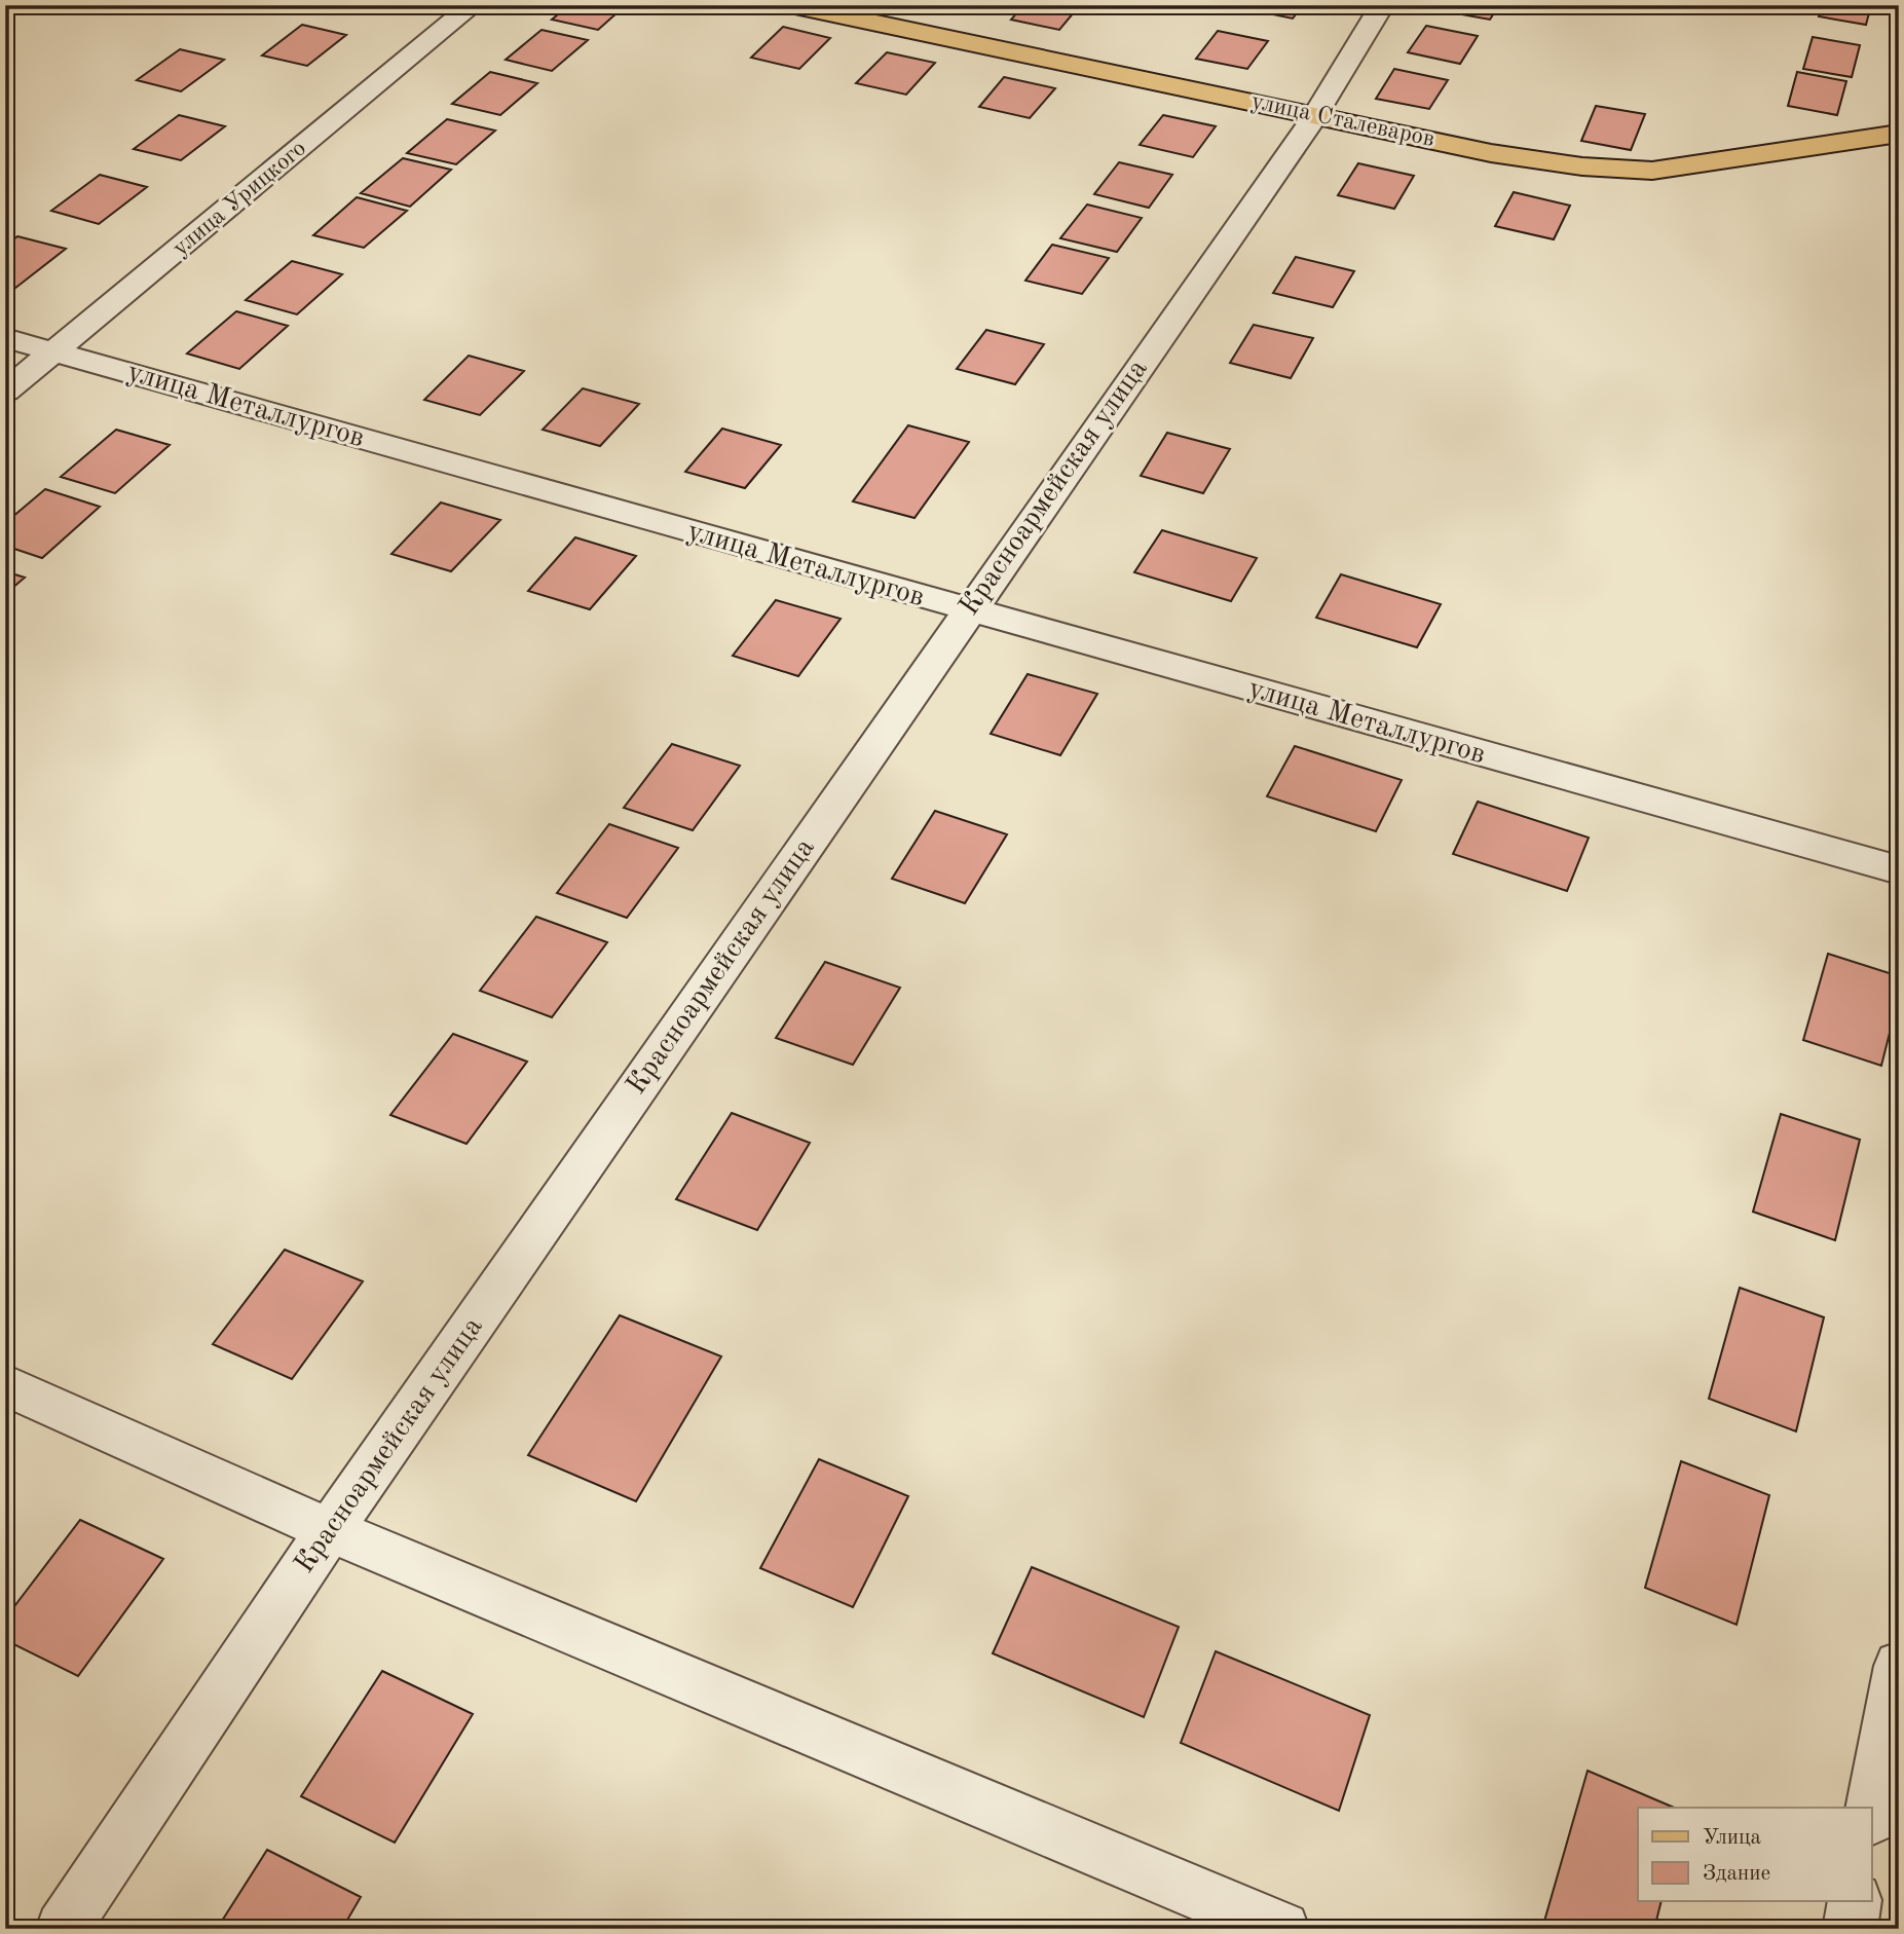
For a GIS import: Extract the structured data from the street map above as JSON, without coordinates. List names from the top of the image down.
{
  "streets": {
    "main road": ["улица Сталеваров"],
    "street": ["улица Урицкого", "улица Металлургов", "Красноармейская улица"]
  },
  "crossings": [
    ["улица Сталеваров", "Красноармейская улица"],
    ["улица Урицкого", "улица Металлургов"],
    ["улица Металлургов", "Красноармейская улица"]
  ],
  "legend": ["Улица", "Здание"]
}
